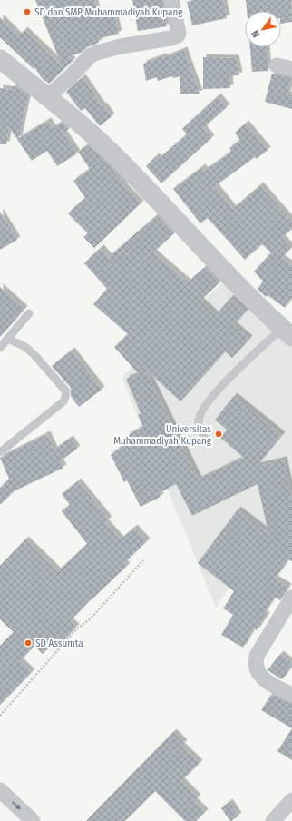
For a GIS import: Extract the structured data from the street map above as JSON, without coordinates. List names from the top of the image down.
{
  "places": ["SD dan SMP Muhammadiyah Kupang", "Universitas Muhammadiyah Kupang", "SD Assumta"],
  "north": "bottom left"
}
